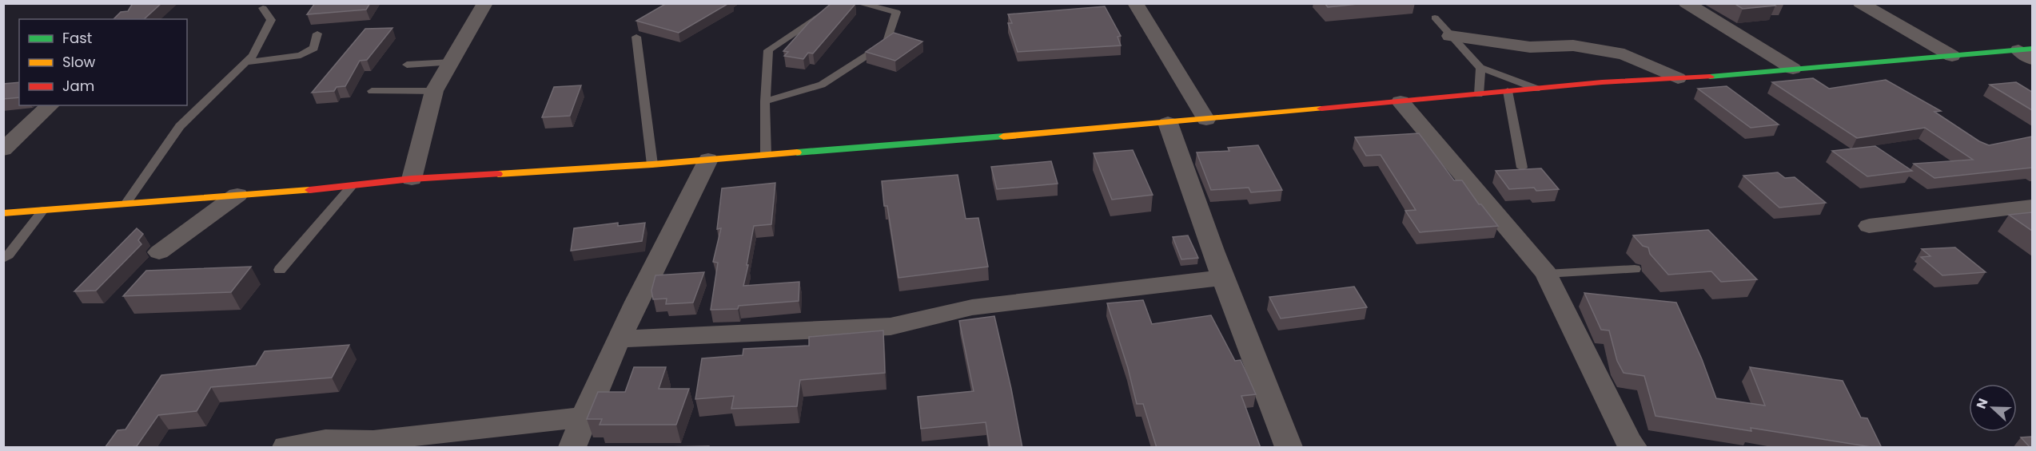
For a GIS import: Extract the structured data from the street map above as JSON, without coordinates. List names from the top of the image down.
{
  "legend": ["Fast", "Slow", "Jam"],
  "north": "left"
}
